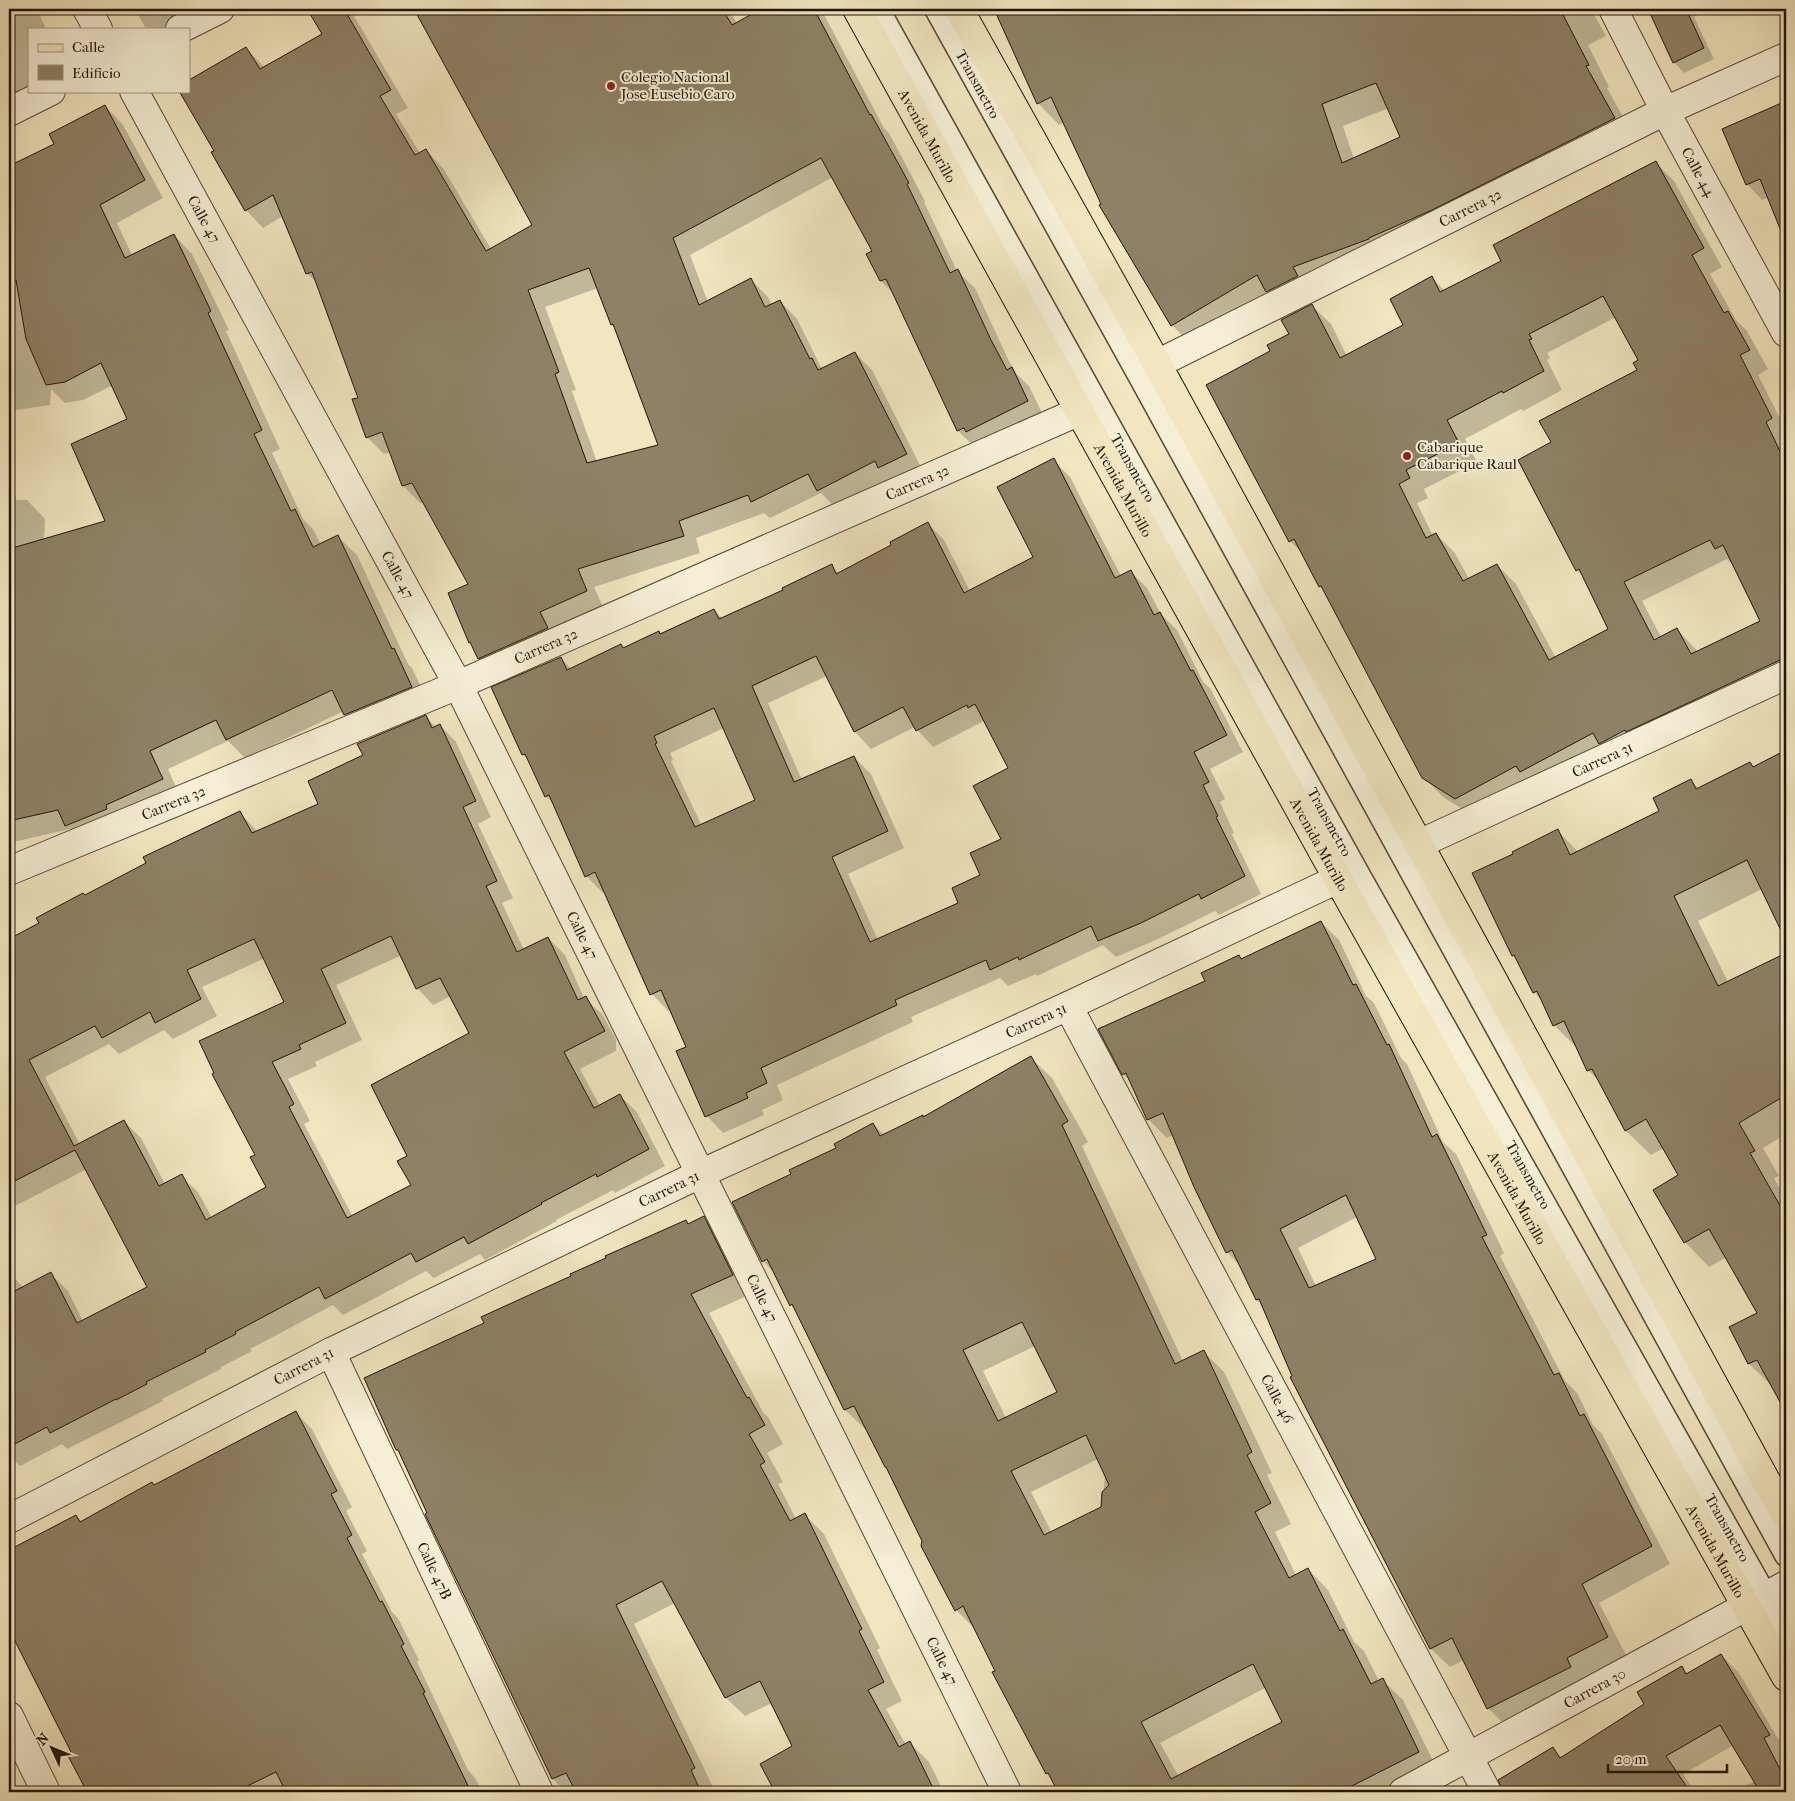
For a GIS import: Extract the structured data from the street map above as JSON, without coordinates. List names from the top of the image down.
{
  "streets": {
    "main road": ["Avenida Murillo"],
    "street": [
      "Calle 44",
      "Carrera 32",
      "Calle 47",
      "Carrera 31",
      "Calle 46",
      "Calle 47B",
      "Carrera 30"
    ],
    "lane": ["Transmetro"]
  },
  "crossings": [
    ["Transmetro", "Avenida Murillo"],
    ["Transmetro", "Carrera 30"],
    ["Avenida Murillo", "Carrera 32"],
    ["Avenida Murillo", "Carrera 31"],
    ["Avenida Murillo", "Carrera 30"],
    ["Calle 44", "Carrera 32"],
    ["Carrera 32", "Calle 47"],
    ["Calle 47", "Carrera 31"],
    ["Carrera 31", "Calle 46"],
    ["Carrera 31", "Calle 47B"],
    ["Calle 46", "Carrera 30"]
  ],
  "places": ["Colegio Nacional Jose Eusebio Caro", "Cabarique Cabarique Raul"],
  "legend": ["Calle", "Edificio"],
  "scale_bar": "20 m",
  "north": "top left"
}
